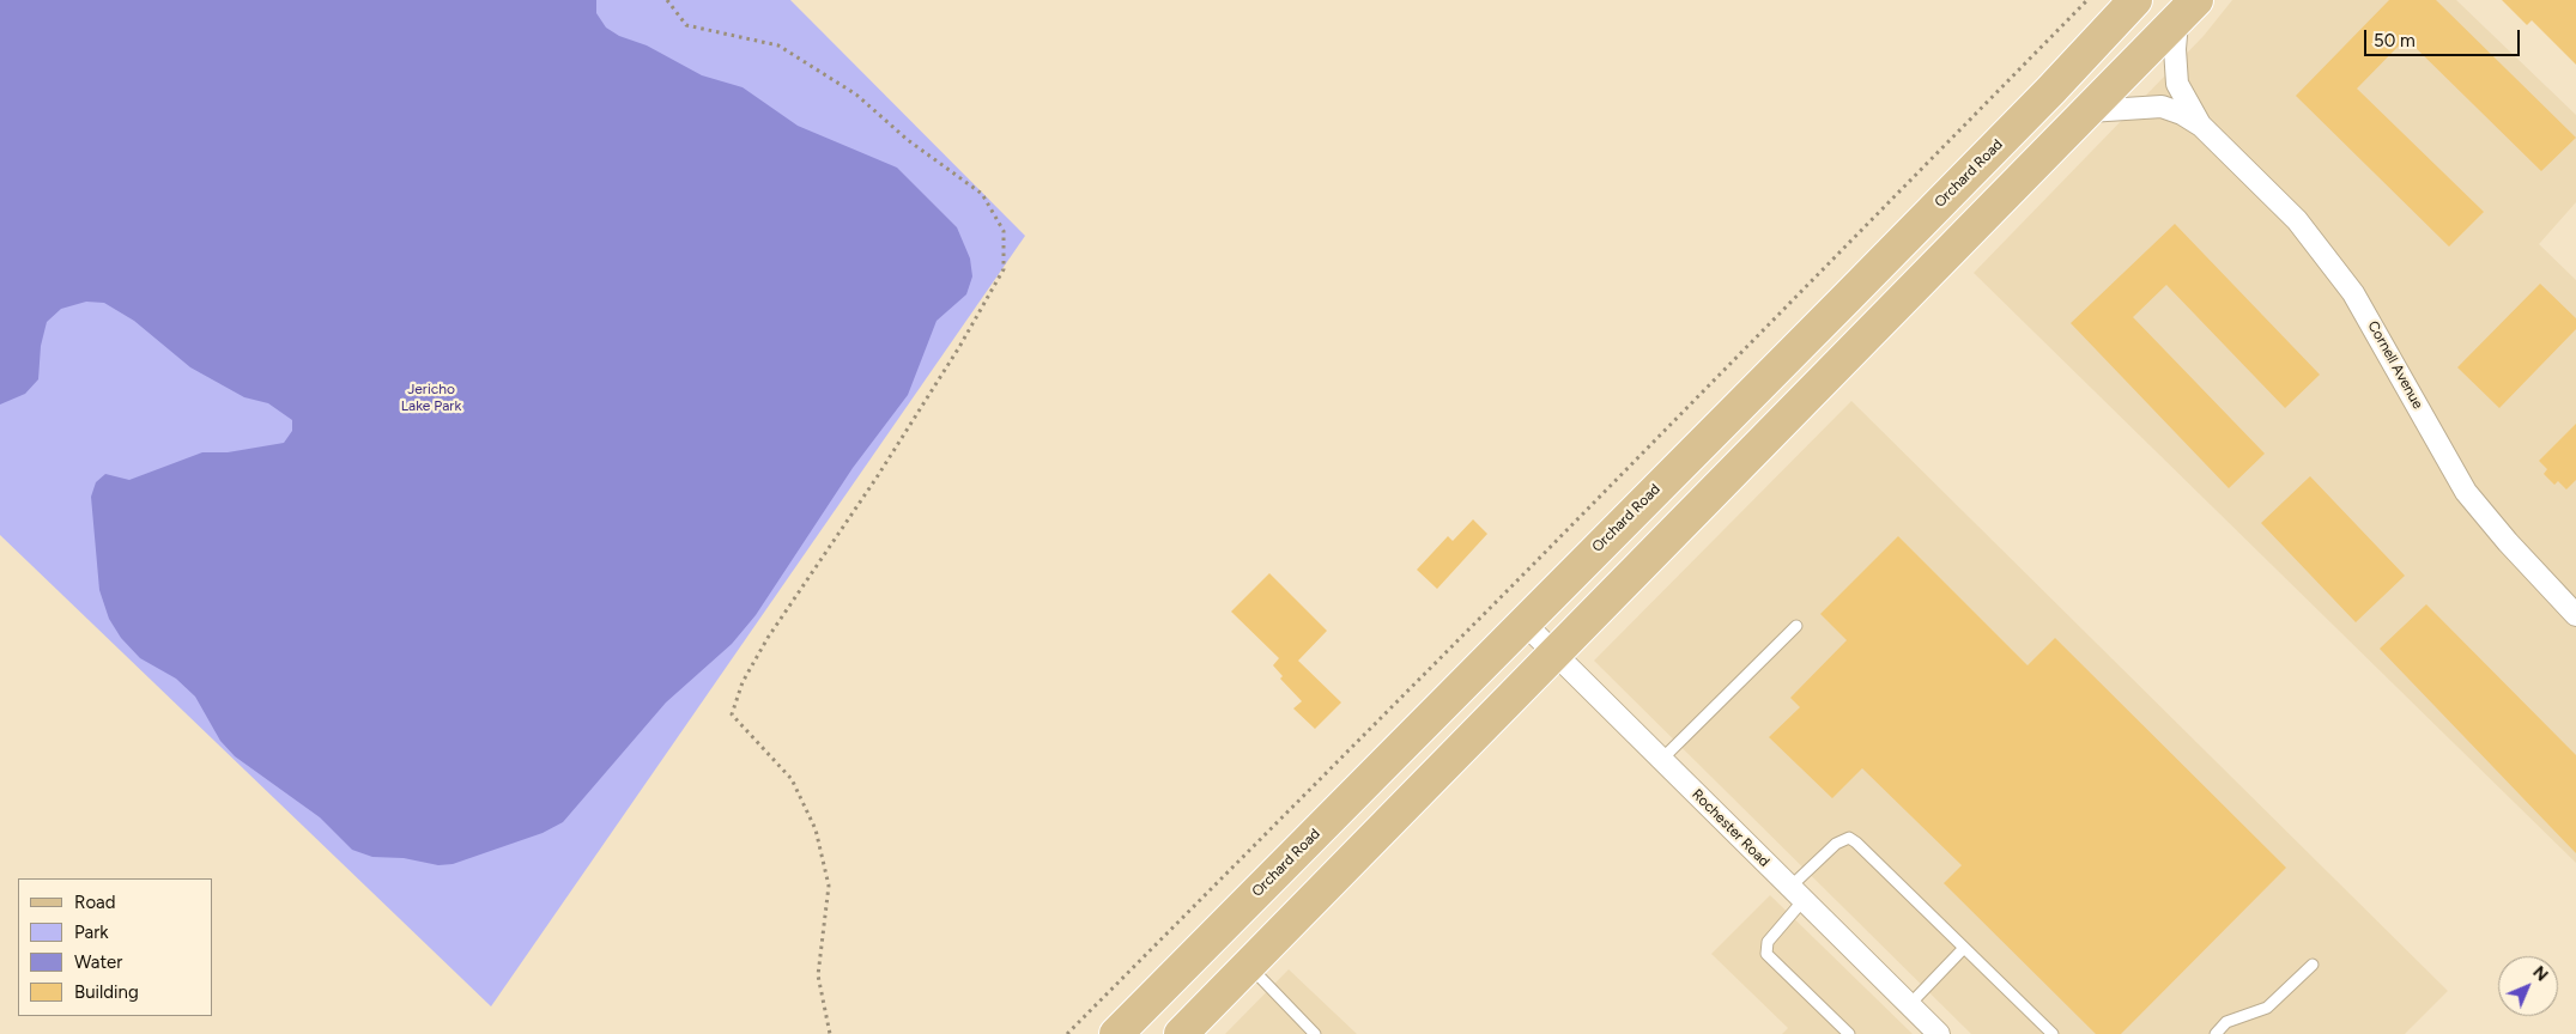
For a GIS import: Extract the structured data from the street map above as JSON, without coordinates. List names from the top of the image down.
{
  "streets": {
    "main road": ["Orchard Road"],
    "street": ["Cornell Avenue", "Rochester Road"]
  },
  "crossings": [
    ["Orchard Road", "Rochester Road"]
  ],
  "parks": ["Jericho Lake Park"],
  "legend": [
    "Road",
    "Park",
    "Water",
    "Building"
  ],
  "scale_bar": "50 m",
  "north": "top right"
}
